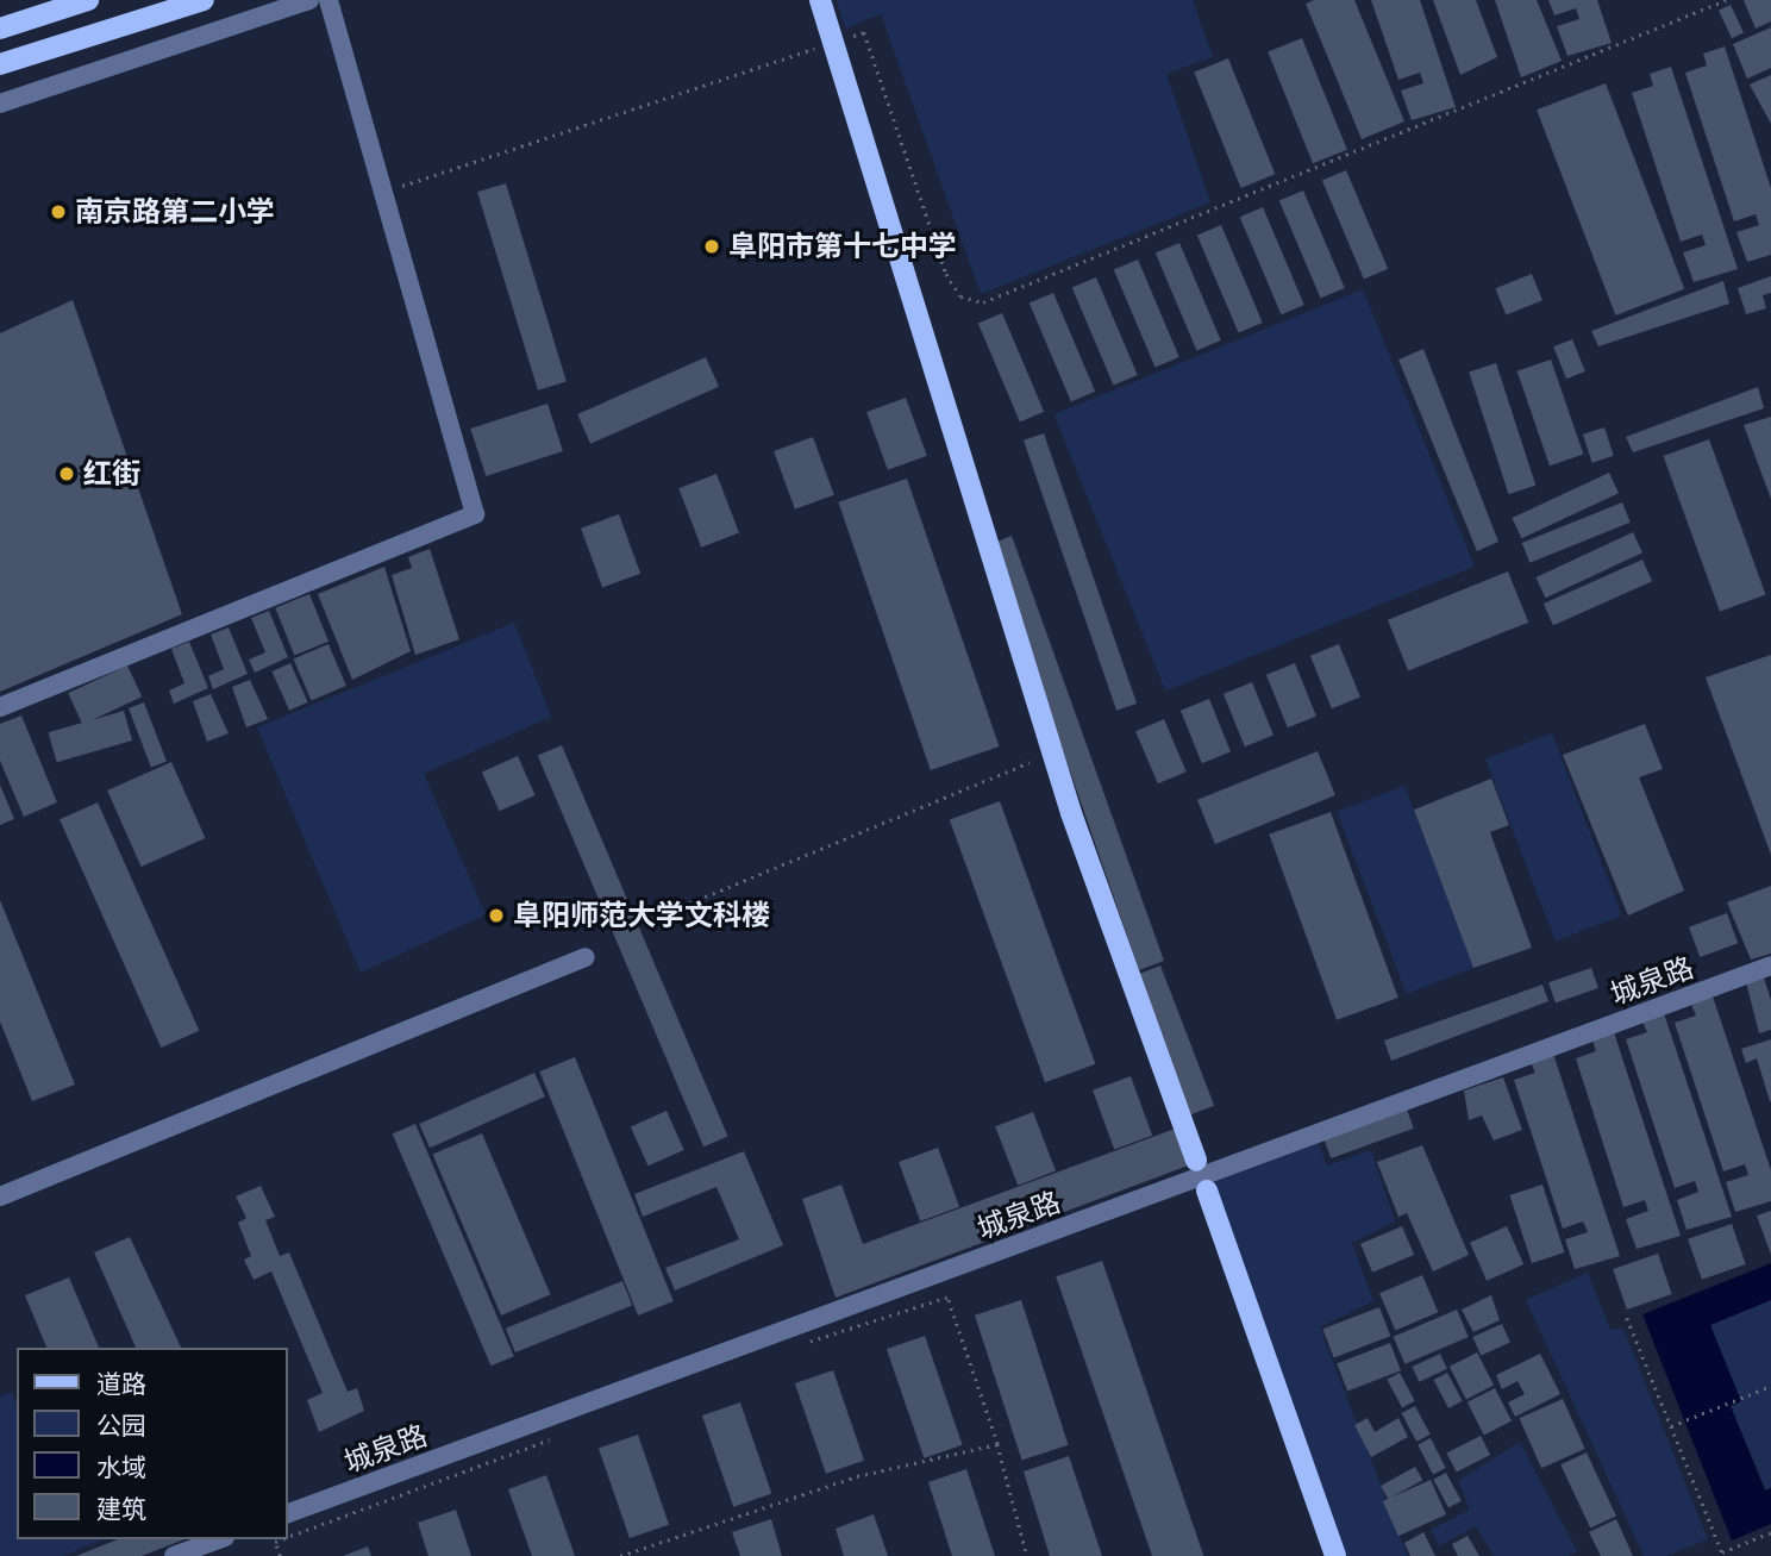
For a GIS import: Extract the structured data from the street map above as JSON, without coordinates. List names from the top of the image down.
{
  "streets": {
    "street": ["城泉路"]
  },
  "places": [
    "南京路第二小学",
    "阜阳市第十七中学",
    "红街",
    "阜阳师范大学文科楼"
  ],
  "legend": [
    "道路",
    "公园",
    "水域",
    "建筑"
  ]
}
